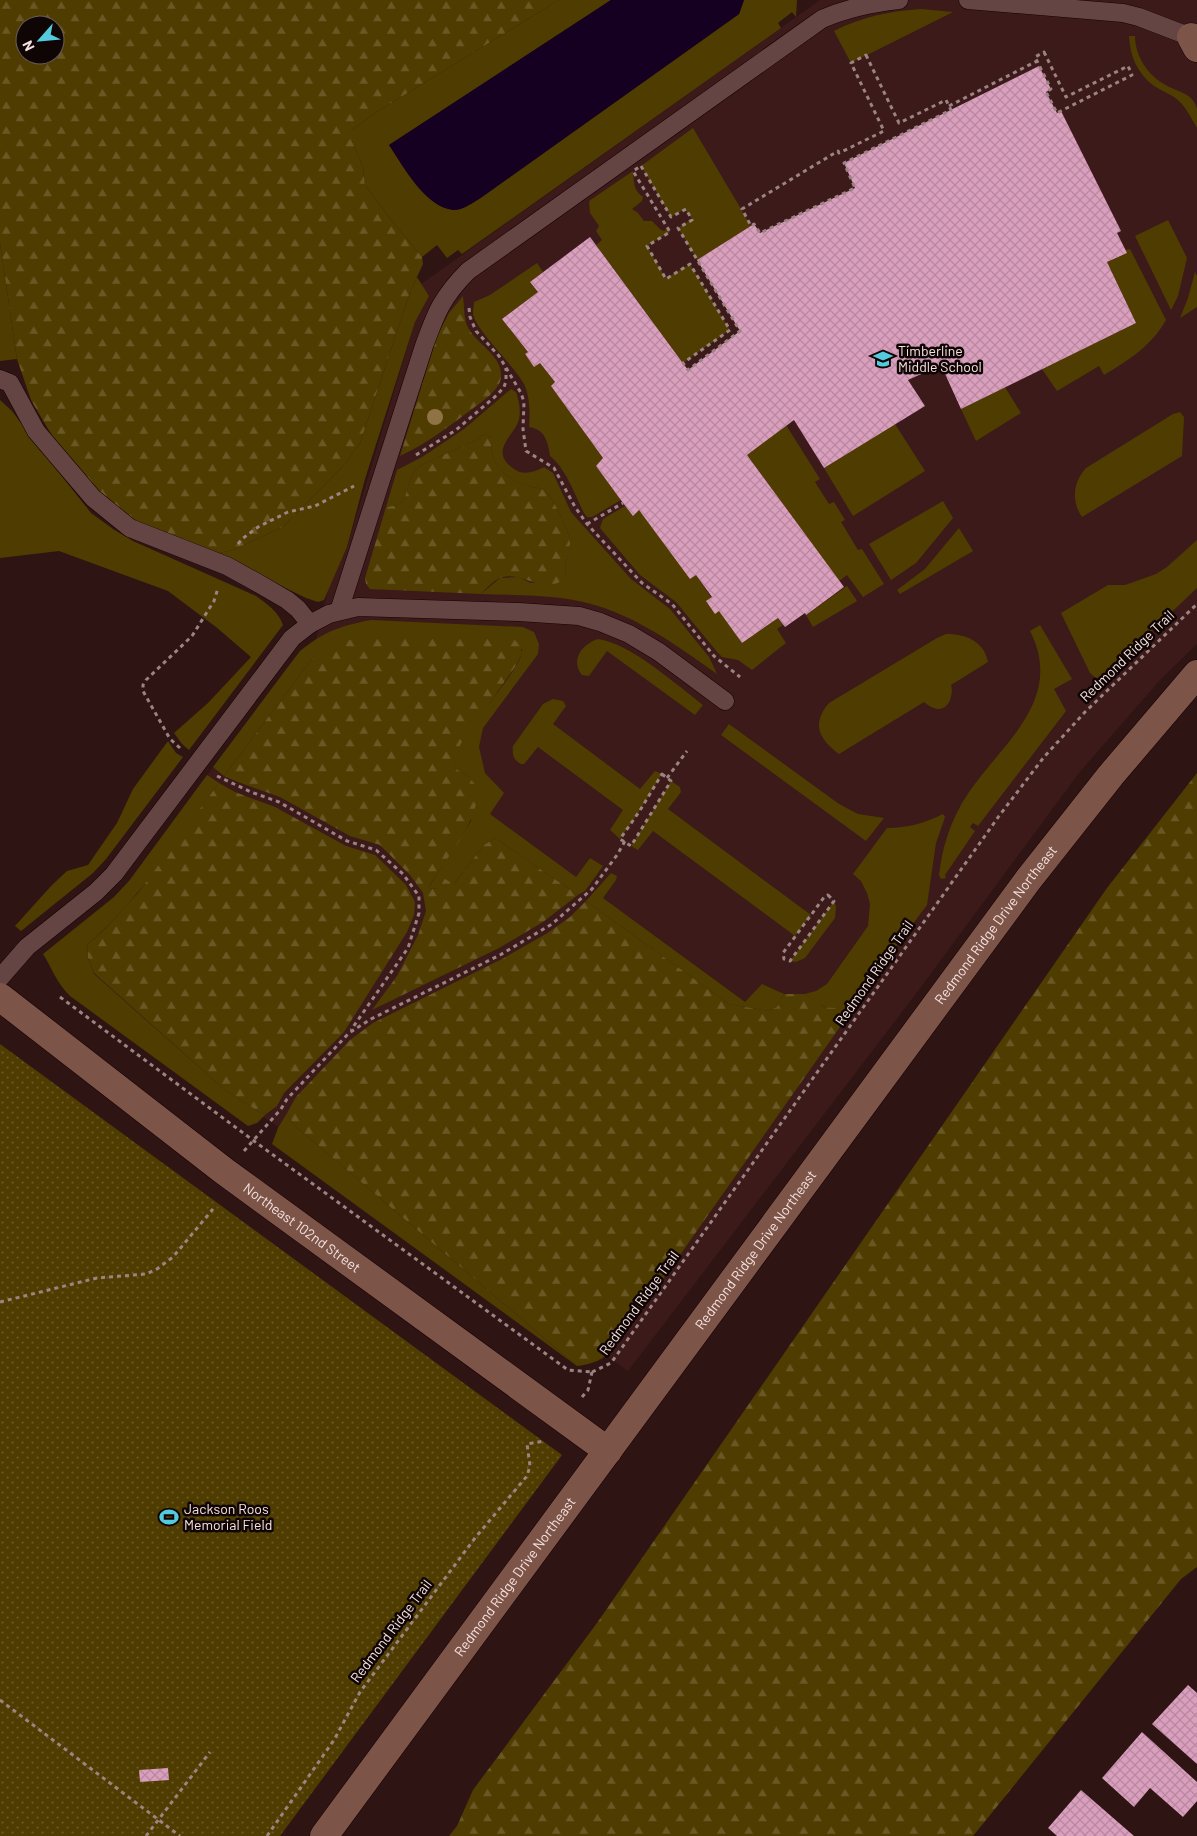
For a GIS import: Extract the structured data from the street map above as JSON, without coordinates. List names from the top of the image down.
{
  "streets": {
    "street": ["Redmond Ridge Drive Northeast", "Northeast 102nd Street"],
    "path": ["Redmond Ridge Trail"]
  },
  "crossings": [
    ["Redmond Ridge Drive Northeast", "Northeast 102nd Street"]
  ],
  "places": {
    "school or university": ["Timberline Middle School"],
    "sports": ["Jackson Roos Memorial Field"]
  },
  "north": "bottom left"
}
